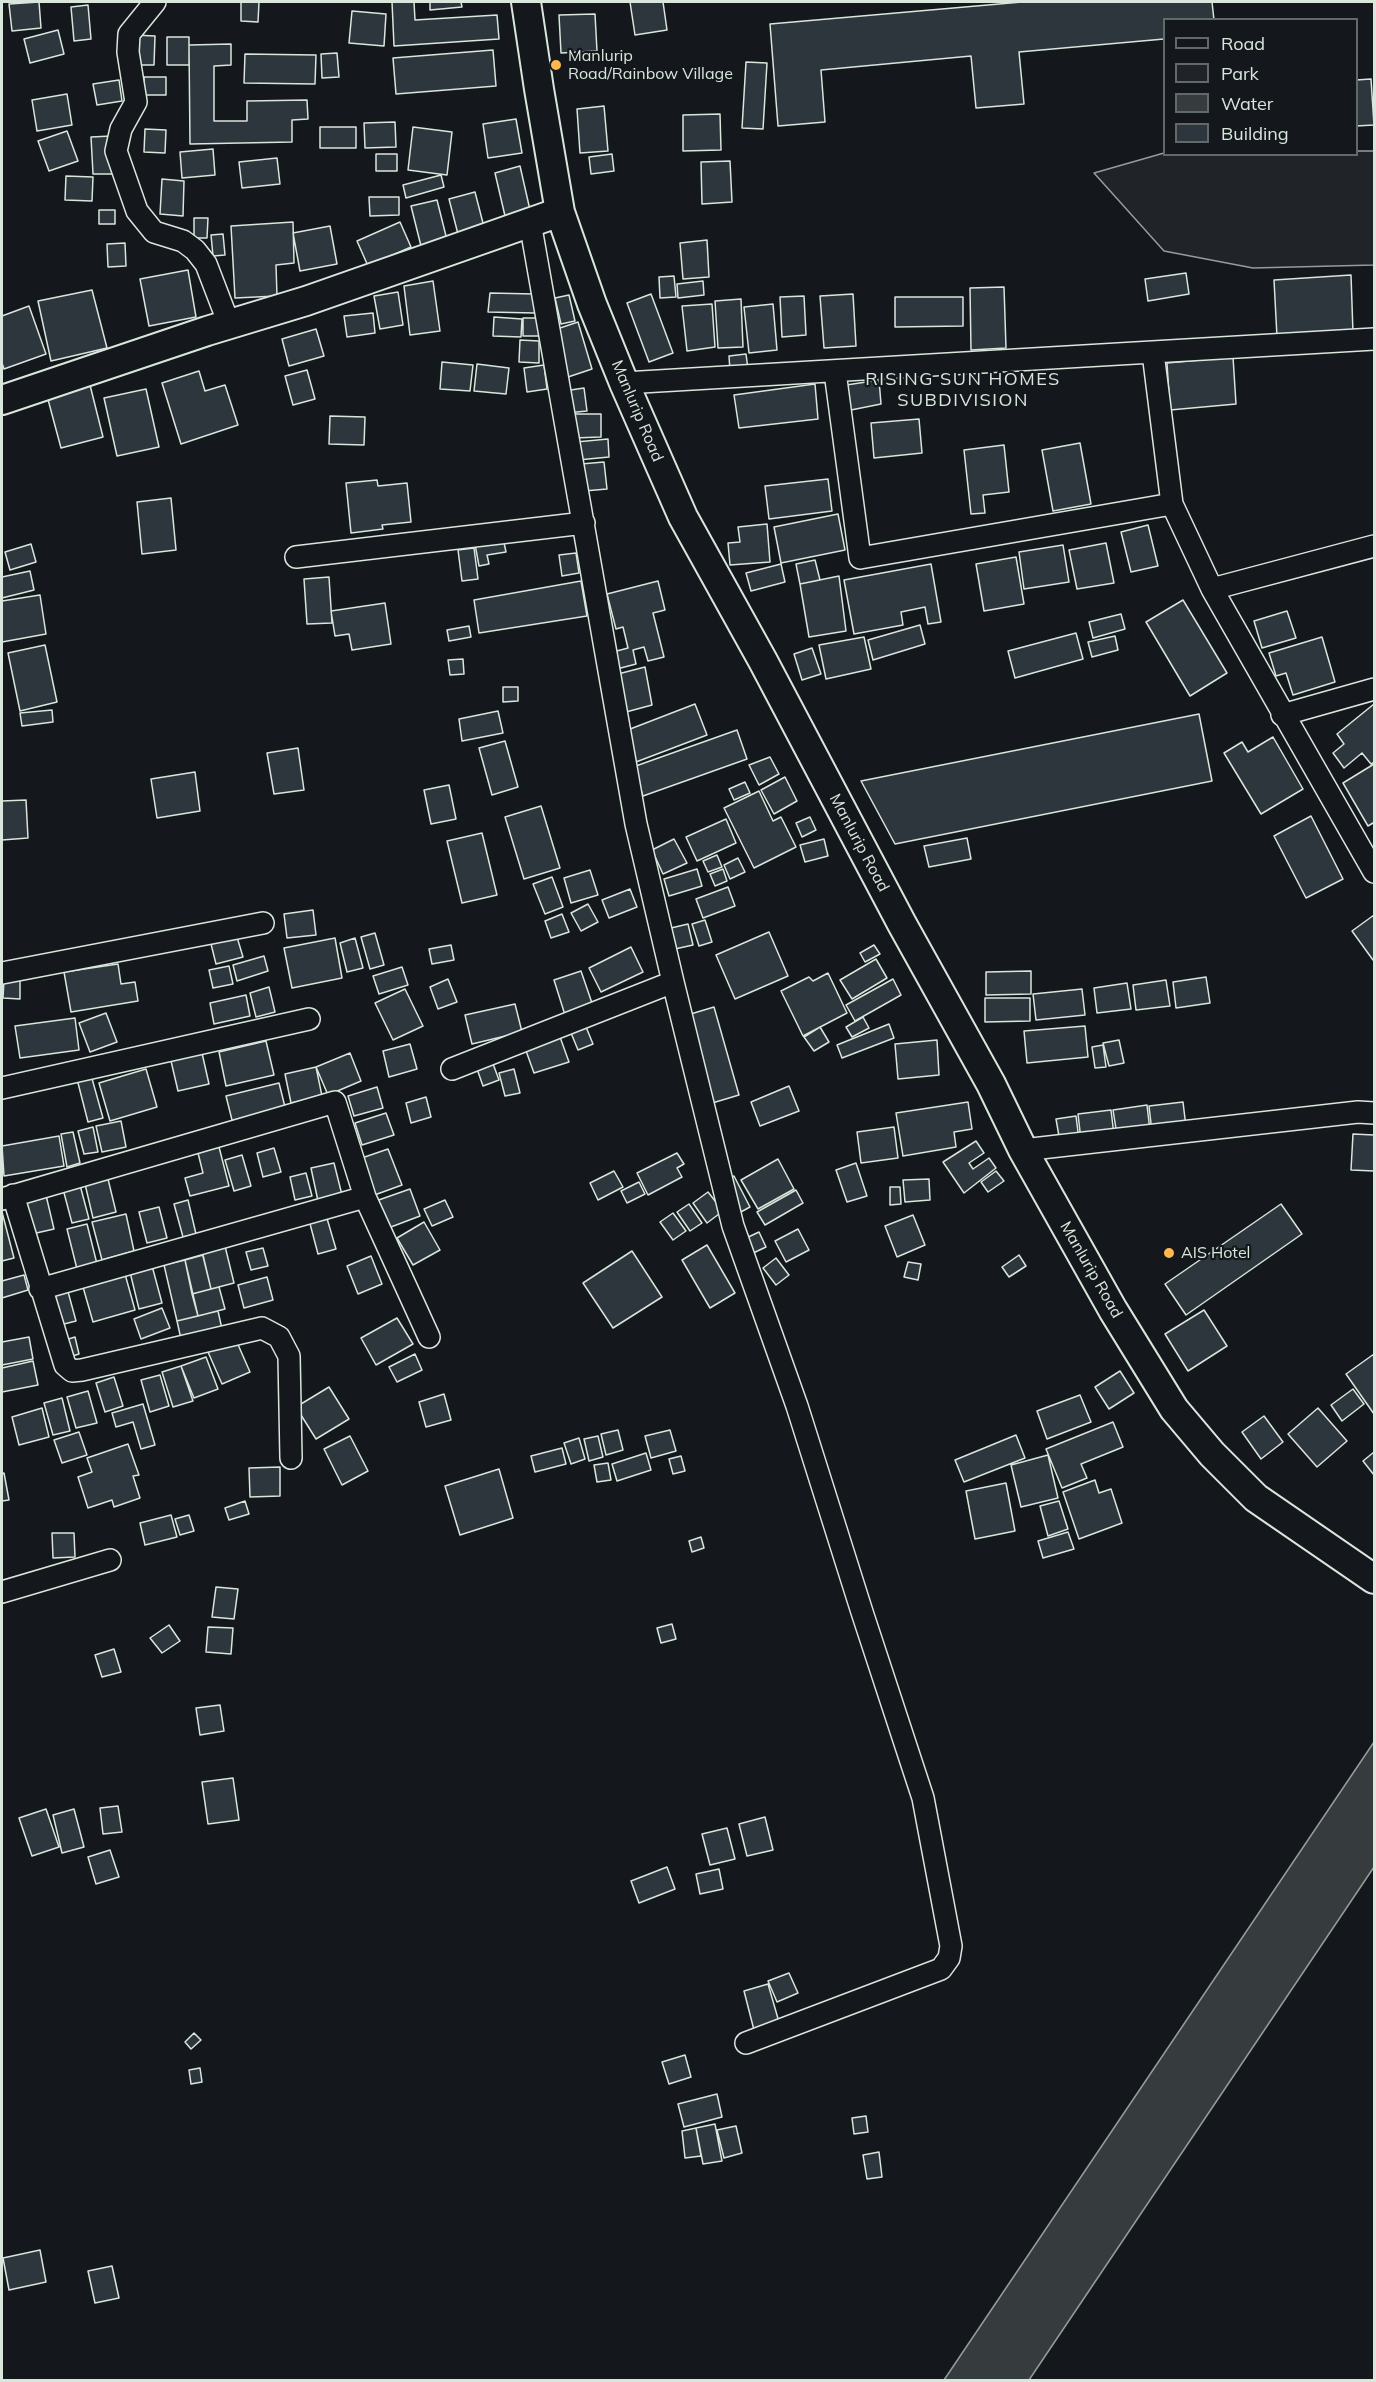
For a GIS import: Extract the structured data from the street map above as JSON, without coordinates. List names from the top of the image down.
{
  "streets": {
    "main road": ["Manlurip Road"]
  },
  "districts": ["RISING SUN HOMES SUBDIVISION"],
  "places": ["Manlurip Road/Rainbow Village", "AIS Hotel"],
  "legend": [
    "Road",
    "Park",
    "Water",
    "Building"
  ]
}
